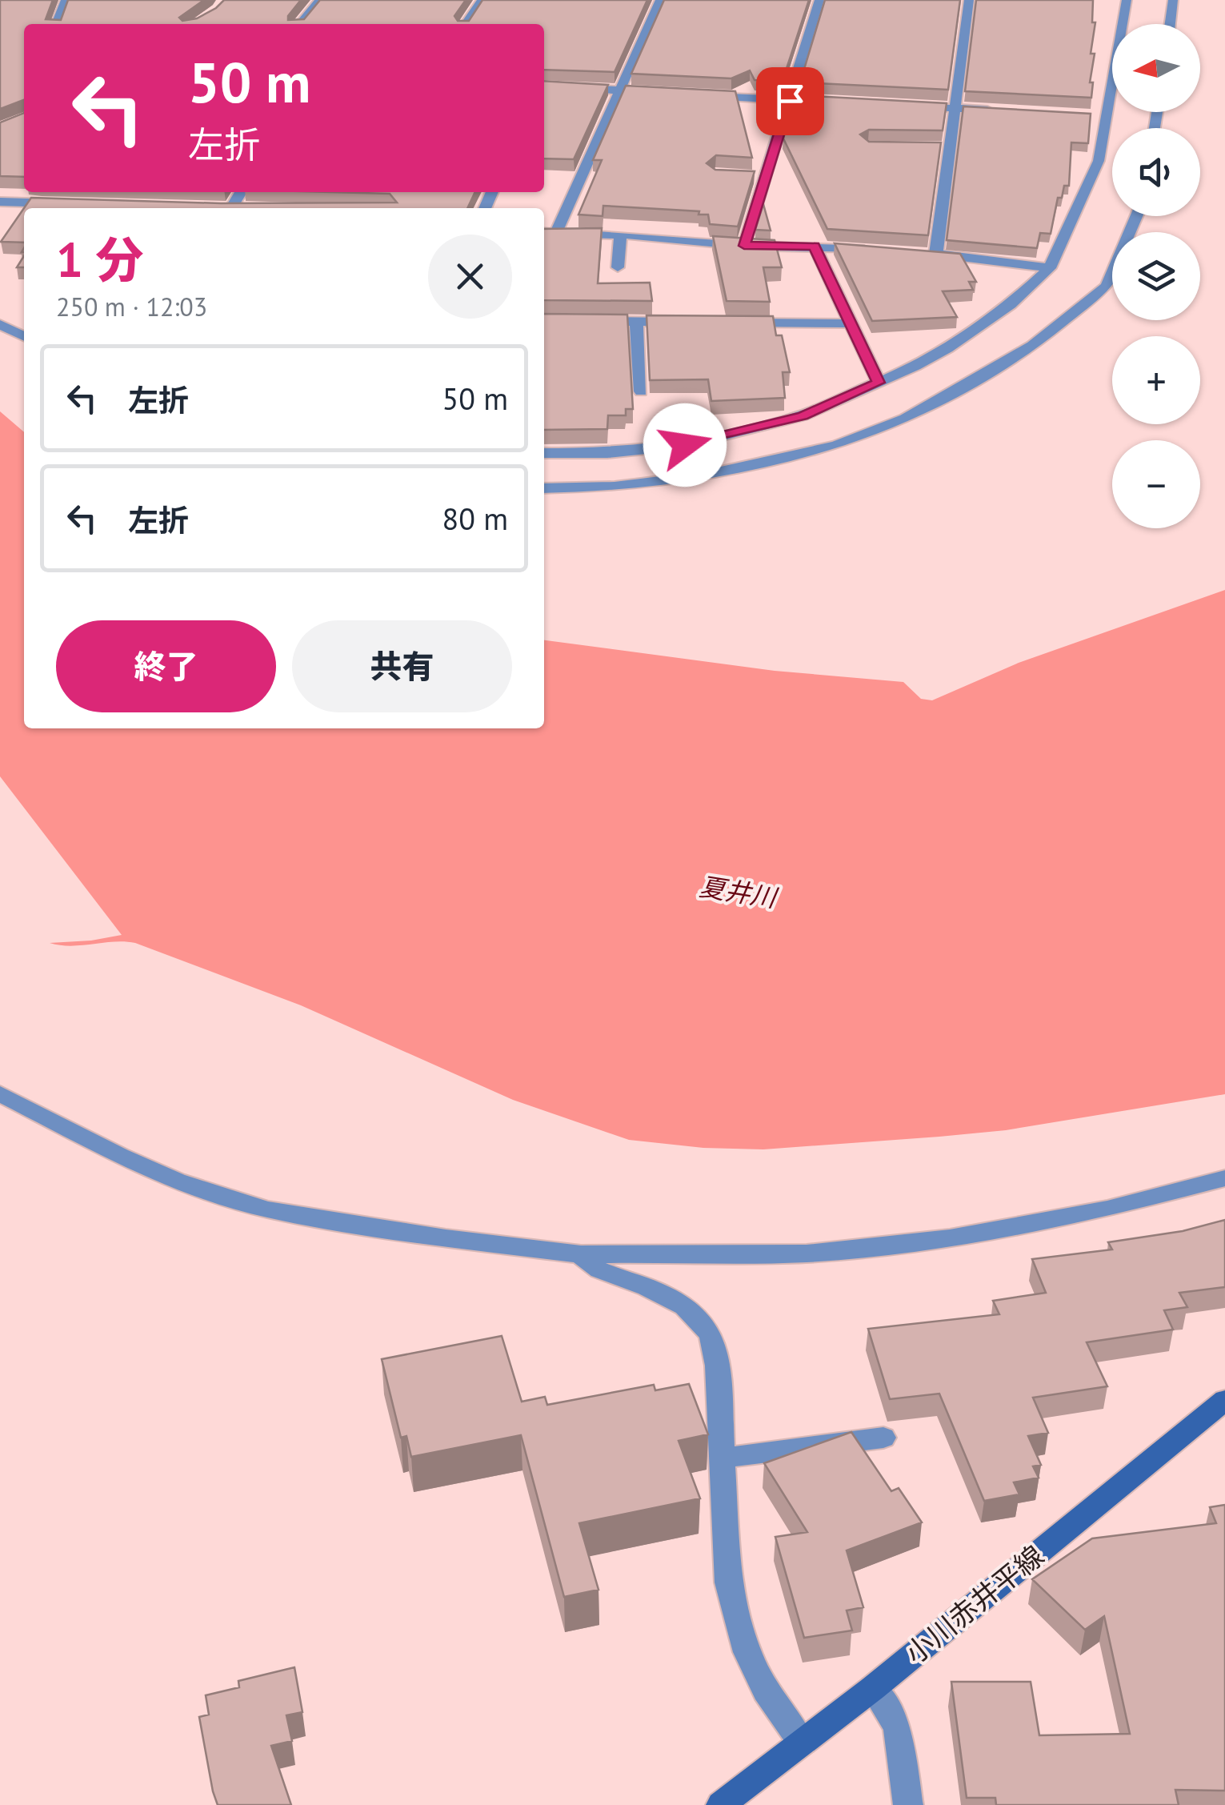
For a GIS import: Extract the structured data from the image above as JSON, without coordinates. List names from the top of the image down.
{
  "streets": {
    "main road": ["小川赤井平線"]
  },
  "water": ["夏井川"],
  "north": "left",
  "page": {
    "map_buttons": ["+", "−"],
    "turn": ["50 m", "左折"],
    "heading": ["1 分", "250 m · 12:03"],
    "list": [
      {
        "name": "左折",
        "value": "50 m"
      },
      {
        "name": "左折",
        "value": "80 m"
      }
    ],
    "buttons": ["終了", "共有"]
  }
}
